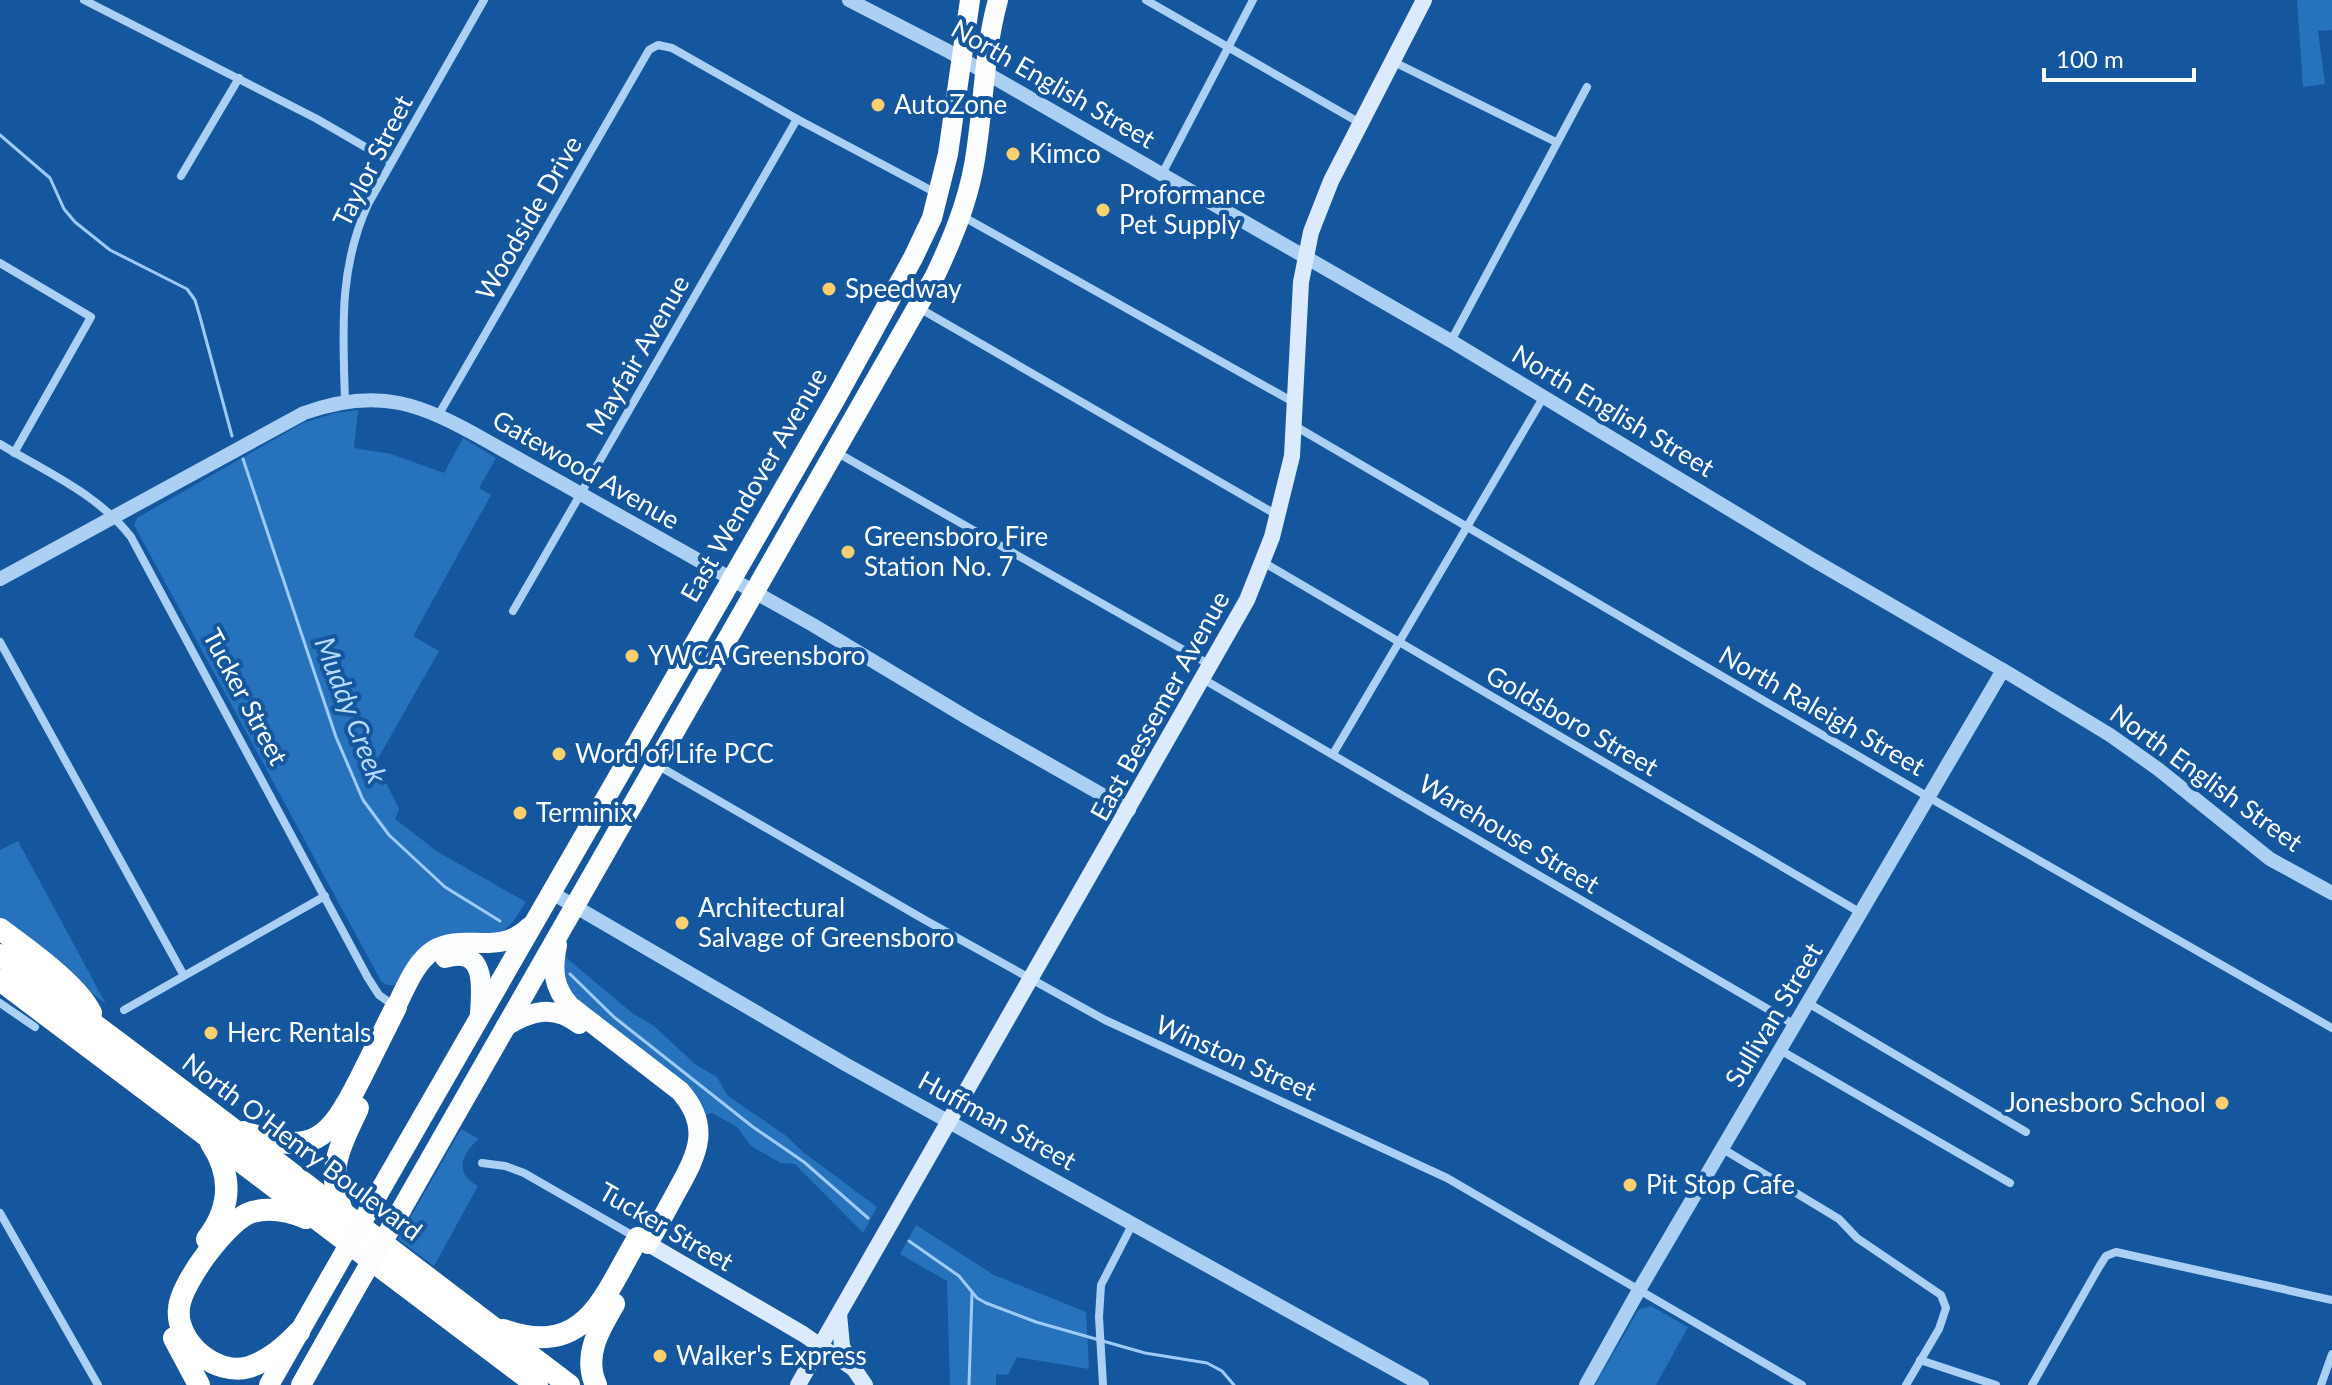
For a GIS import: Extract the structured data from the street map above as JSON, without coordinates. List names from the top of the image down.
{
  "streets": {
    "highway": ["East Wendover Avenue", "North O'Henry Boulevard"],
    "main road": ["Tucker Street", "East Bessemer Avenue"],
    "street": [
      "North English Street",
      "Taylor Street",
      "Woodside Drive",
      "Mayfair Avenue",
      "Gatewood Avenue",
      "North Raleigh Street",
      "Goldsboro Street",
      "Warehouse Street",
      "Sullivan Street",
      "Winston Street",
      "Huffman Street"
    ]
  },
  "crossings": [
    ["North English Street", "East Wendover Avenue"],
    ["North English Street", "East Bessemer Avenue"],
    ["North English Street", "Sullivan Street"],
    ["Taylor Street", "Gatewood Avenue"],
    ["Woodside Drive", "Mayfair Avenue"],
    ["Woodside Drive", "Gatewood Avenue"],
    ["Mayfair Avenue", "Gatewood Avenue"],
    ["Gatewood Avenue", "East Wendover Avenue"],
    ["Gatewood Avenue", "Tucker Street"],
    ["Gatewood Avenue", "East Bessemer Avenue"],
    ["East Wendover Avenue", "Warehouse Street"],
    ["East Wendover Avenue", "Winston Street"],
    ["East Wendover Avenue", "Huffman Street"],
    ["Tucker Street", "East Bessemer Avenue"],
    ["East Bessemer Avenue", "North Raleigh Street"],
    ["East Bessemer Avenue", "Goldsboro Street"],
    ["East Bessemer Avenue", "Warehouse Street"],
    ["East Bessemer Avenue", "Winston Street"],
    ["East Bessemer Avenue", "Huffman Street"],
    ["North Raleigh Street", "Sullivan Street"],
    ["Goldsboro Street", "Sullivan Street"],
    ["Warehouse Street", "Sullivan Street"],
    ["Sullivan Street", "Winston Street"]
  ],
  "water": ["Muddy Creek"],
  "places": [
    "AutoZone",
    "Kimco",
    "Proformance Pet Supply",
    "Speedway",
    "Greensboro Fire Station No. 7",
    "YWCA Greensboro",
    "Word of Life PCC",
    "Terminix",
    "Architectural Salvage of Greensboro",
    "Herc Rentals",
    "Jonesboro School",
    "Pit Stop Cafe",
    "Walker's Express"
  ],
  "scale_bar": "100 m"
}
